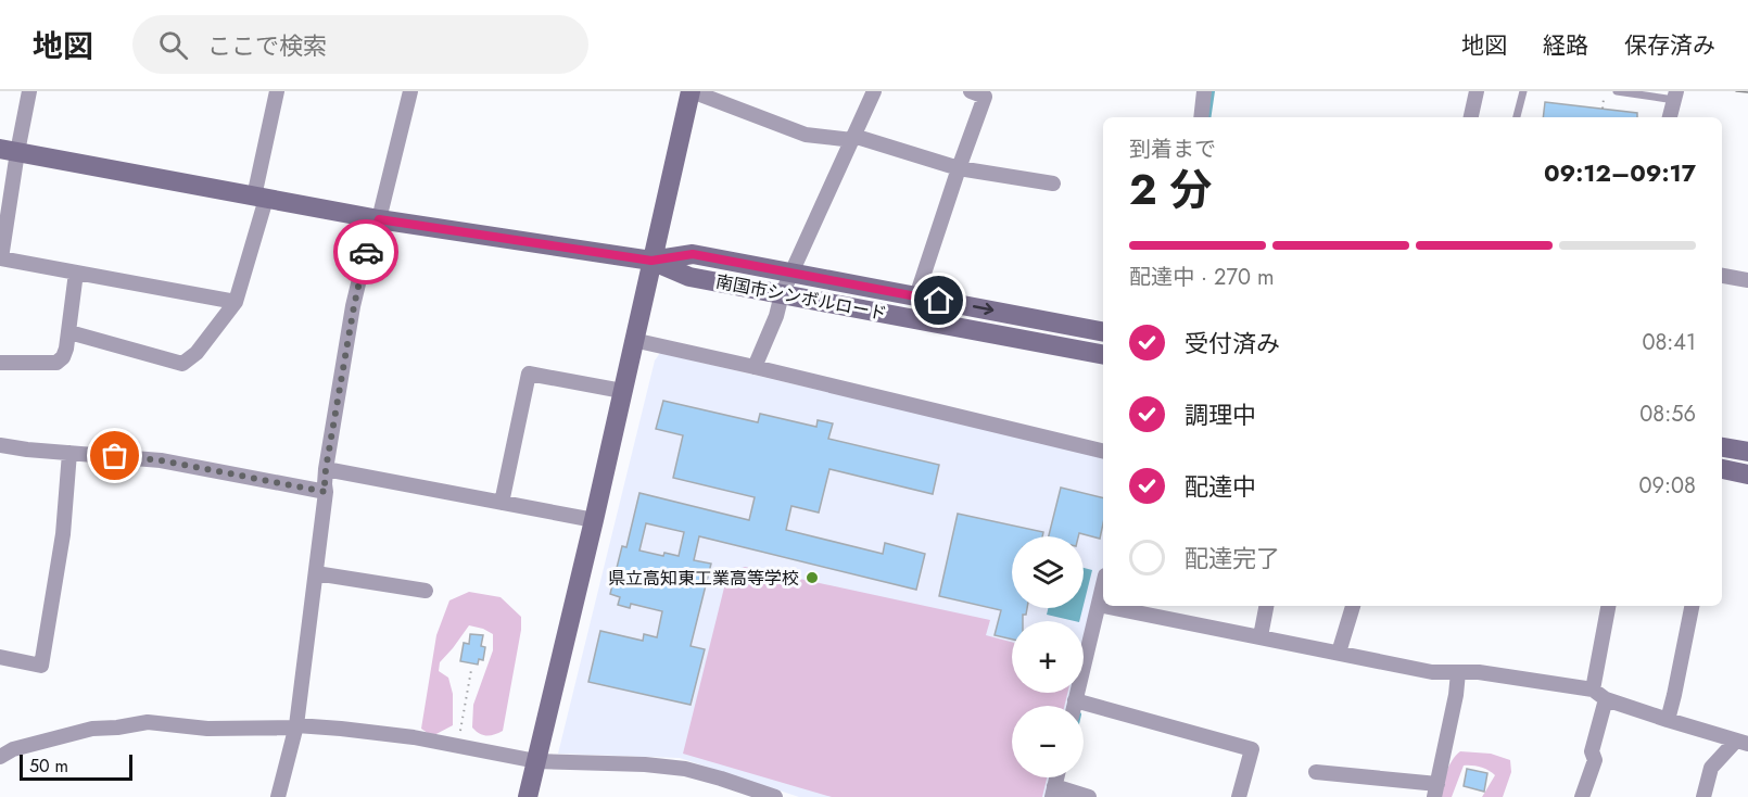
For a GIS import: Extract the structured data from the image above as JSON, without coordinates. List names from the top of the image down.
{
  "streets": {
    "street": ["南国市シンボルロード"]
  },
  "places": ["県立高知東工業高等学校"],
  "scale_bar": "50 m",
  "page": {
    "header": "地図",
    "search": "ここで検索",
    "nav": ["地図", "経路", "保存済み"],
    "heading": ["2 分", "到着まで", "09:12–09:17"],
    "bar": "配達中 · 270 m",
    "list": [
      ["受付済み", "08:41"],
      ["調理中", "08:56"],
      ["配達中", "09:08"],
      "配達完了"
    ],
    "map_buttons": ["+", "−"],
    "scale": "50 m"
  }
}
